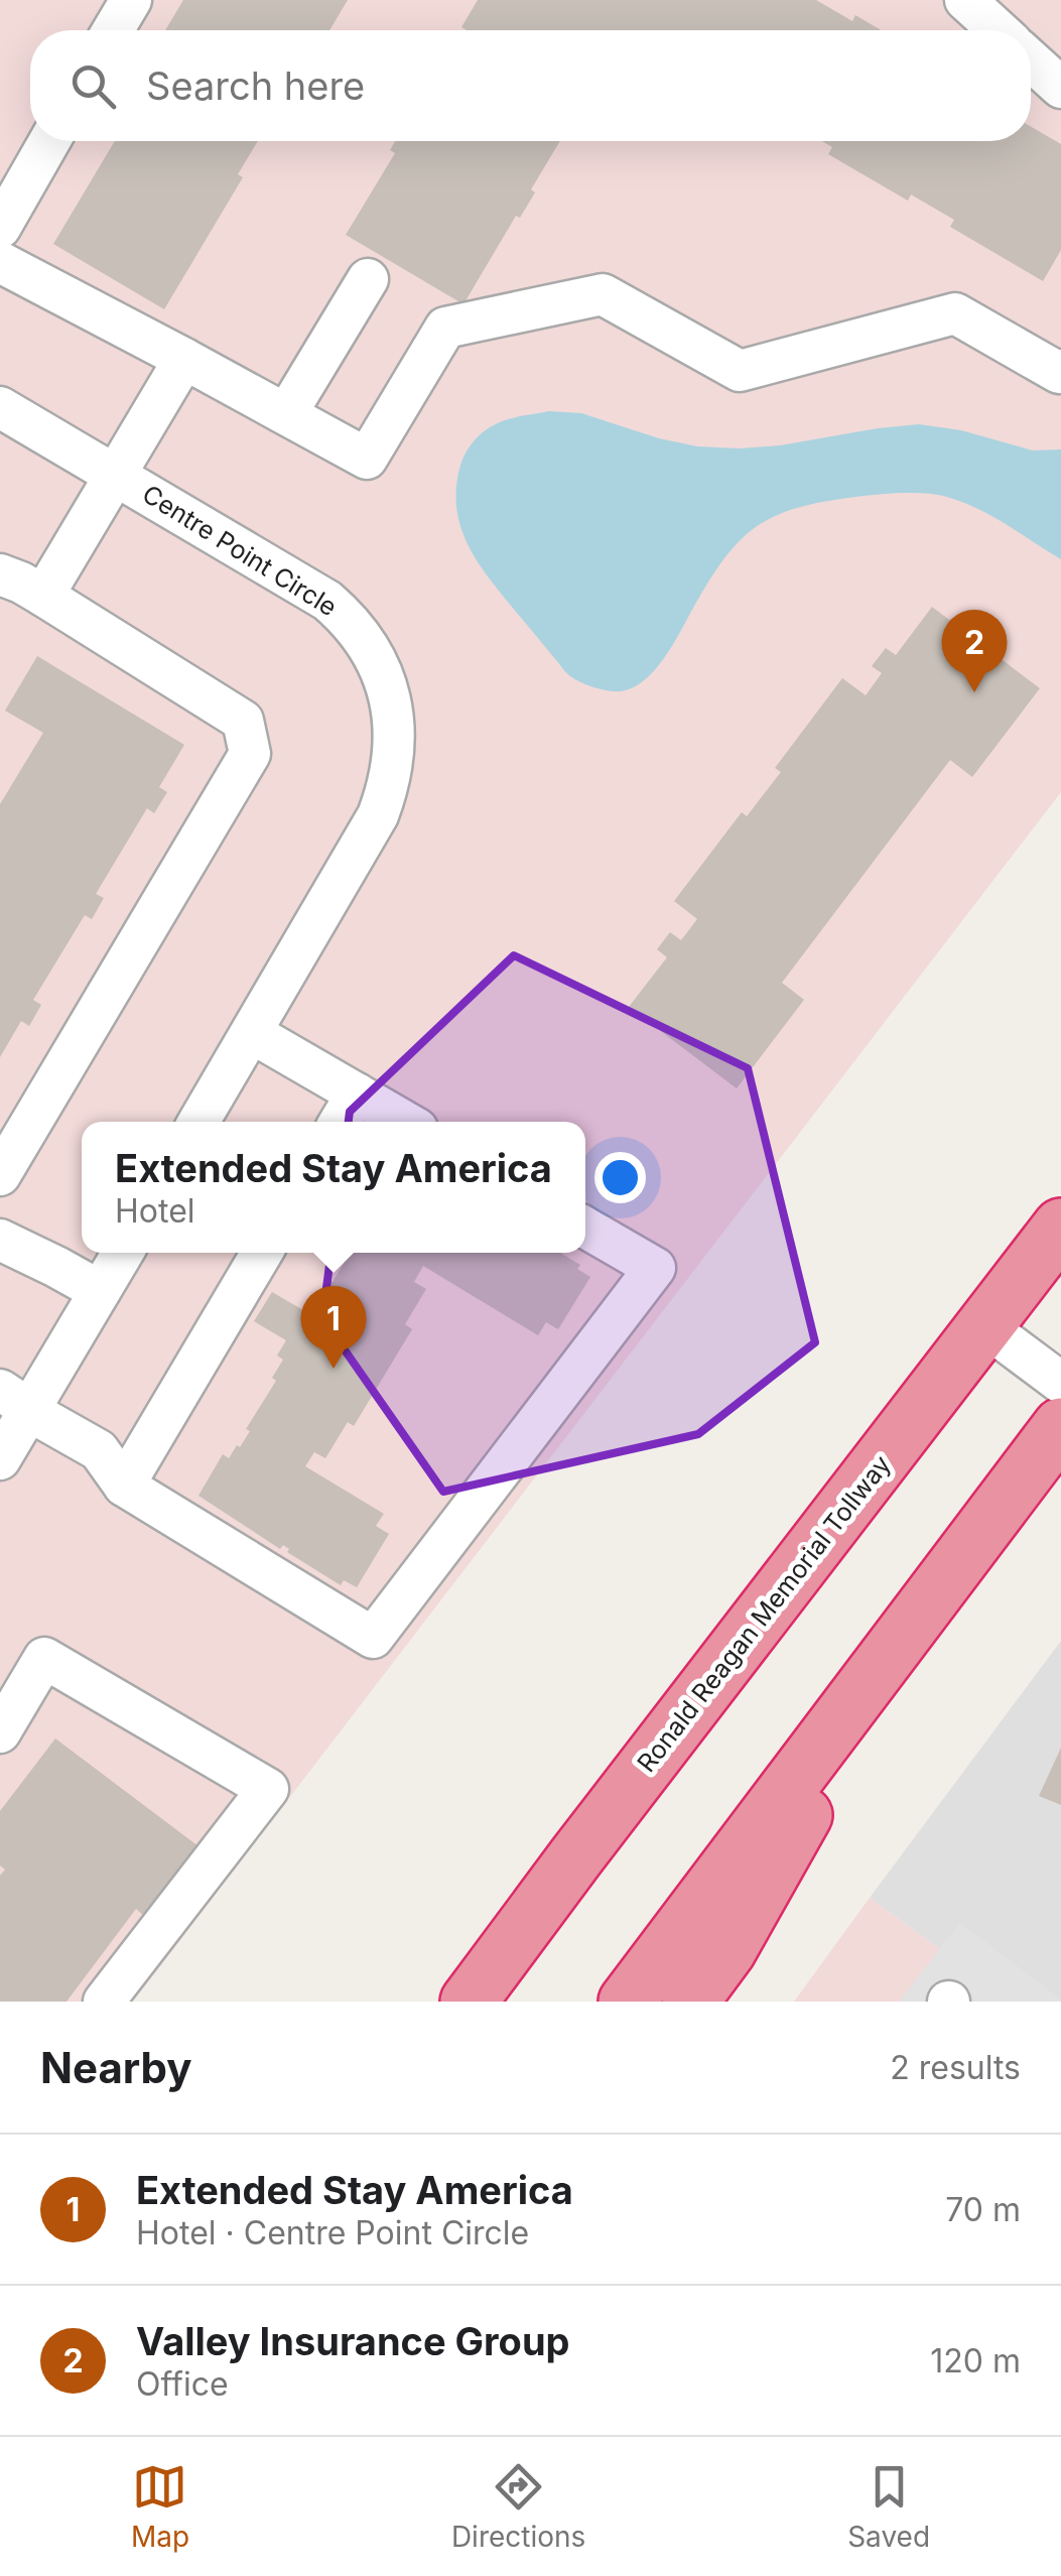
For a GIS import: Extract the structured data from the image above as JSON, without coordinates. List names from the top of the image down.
{
  "streets": {
    "highway": ["Ronald Reagan Memorial Tollway"],
    "street": ["Centre Point Circle"]
  },
  "page": {
    "search": "Search here",
    "pins": ["2", "1"],
    "popup": ["Extended Stay America", "Hotel"],
    "heading": ["Nearby", "2 results"],
    "list": [
      {
        "mark": "1",
        "name": "Extended Stay America",
        "note": "Hotel · Centre Point Circle",
        "value": "70 m"
      },
      {
        "mark": "2",
        "name": "Valley Insurance Group",
        "note": "Office",
        "value": "120 m"
      }
    ],
    "nav": ["Map", "Directions", "Saved"]
  }
}
